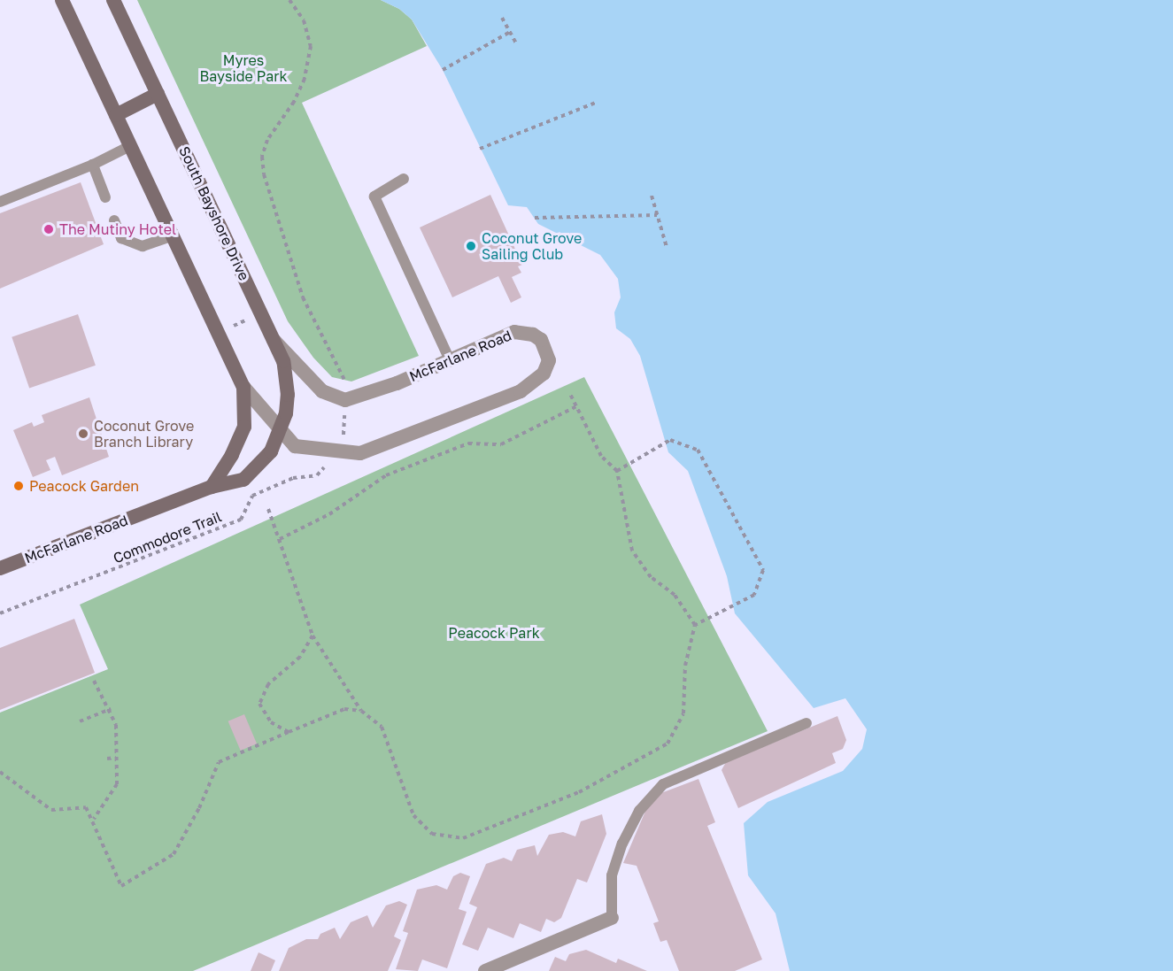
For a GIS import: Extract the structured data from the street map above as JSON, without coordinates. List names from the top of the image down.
{
  "streets": {
    "main road": ["South Bayshore Drive", "McFarlane Road"],
    "path": ["Commodore Trail"]
  },
  "crossings": [
    ["South Bayshore Drive", "McFarlane Road"]
  ],
  "parks": ["Myres Bayside Park", "Peacock Park"],
  "places": [
    "The Mutiny Hotel",
    "Coconut Grove Sailing Club",
    "Coconut Grove Branch Library",
    "Peacock Garden"
  ]
}
